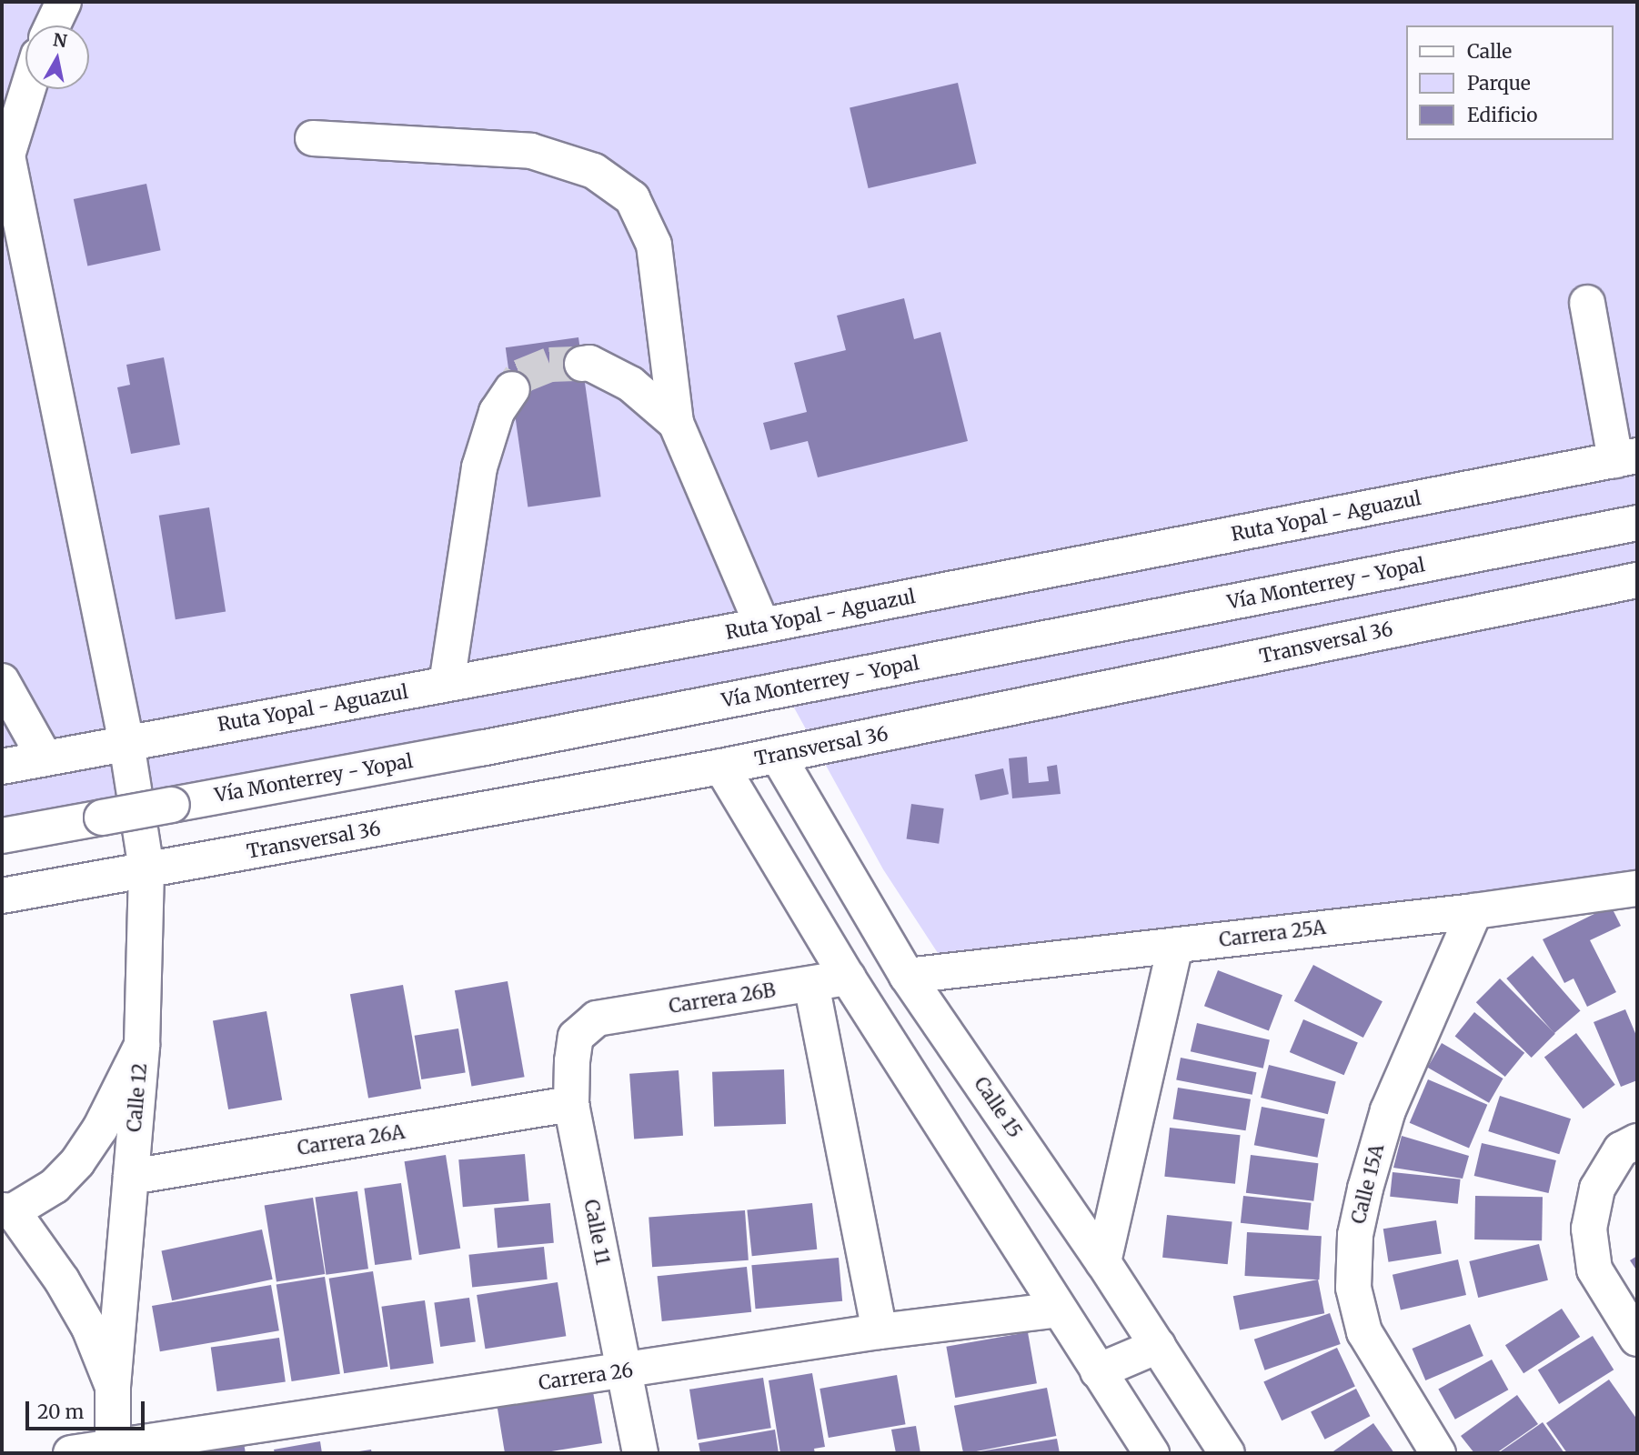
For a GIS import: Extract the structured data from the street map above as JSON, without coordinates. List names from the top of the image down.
{
  "streets": {
    "main road": [
      "Ruta Yopal - Aguazul",
      "Vía Monterrey - Yopal",
      "Transversal 36",
      "Carrera 25A",
      "Carrera 26B",
      "Calle 12",
      "Calle 15",
      "Carrera 26A",
      "Calle 15A",
      "Calle 11",
      "Carrera 26"
    ]
  },
  "crossings": [
    ["Ruta Yopal - Aguazul", "Calle 12"],
    ["Transversal 36", "Calle 12"],
    ["Transversal 36", "Calle 15"],
    ["Carrera 25A", "Calle 15"],
    ["Carrera 25A", "Calle 15A"],
    ["Carrera 26B", "Calle 11"],
    ["Calle 12", "Carrera 26A"],
    ["Calle 12", "Carrera 26"],
    ["Carrera 26A", "Calle 11"],
    ["Calle 11", "Carrera 26"]
  ],
  "legend": ["Calle", "Parque", "Edificio"],
  "scale_bar": "20 m",
  "north": "top"
}
